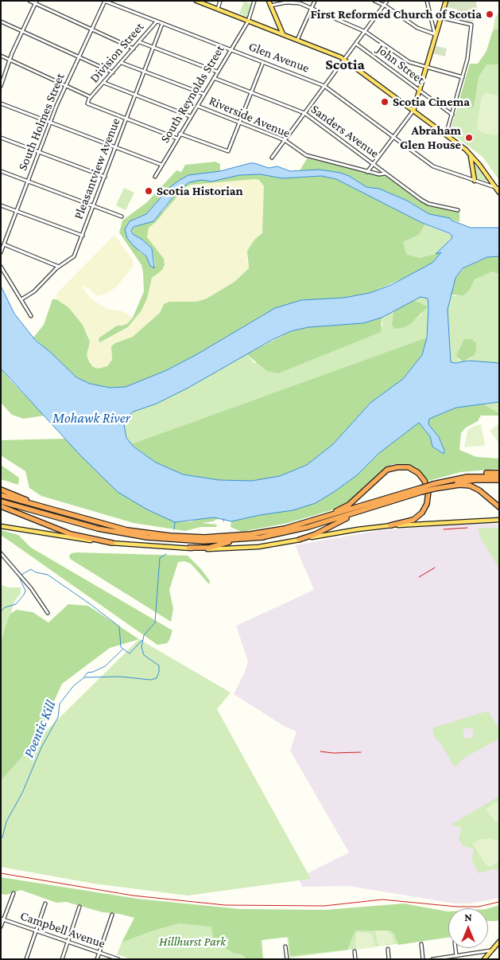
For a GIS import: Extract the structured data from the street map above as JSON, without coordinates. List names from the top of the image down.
{
  "streets": {
    "street": [
      "Division Street",
      "Glen Avenue",
      "John Street",
      "South Reynolds Street",
      "Riverside Avenue",
      "South Holmes Street",
      "Sanders Avenue",
      "Pleasantview Avenue",
      "Campbell Avenue"
    ]
  },
  "crossings": [
    ["Division Street", "Glen Avenue"],
    ["Division Street", "Riverside Avenue"],
    ["Glen Avenue", "South Reynolds Street"],
    ["Glen Avenue", "South Holmes Street"],
    ["Glen Avenue", "Pleasantview Avenue"],
    ["South Reynolds Street", "Riverside Avenue"],
    ["South Reynolds Street", "Sanders Avenue"],
    ["Riverside Avenue", "Sanders Avenue"],
    ["Riverside Avenue", "Pleasantview Avenue"]
  ],
  "districts": ["Scotia"],
  "water": ["Mohawk River", "Poentic Kill"],
  "parks": ["Hillhurst Park"],
  "places": [
    "First Reformed Church of Scotia",
    "Scotia Cinema",
    "Abraham Glen House",
    "Scotia Historian"
  ],
  "north": "top"
}
